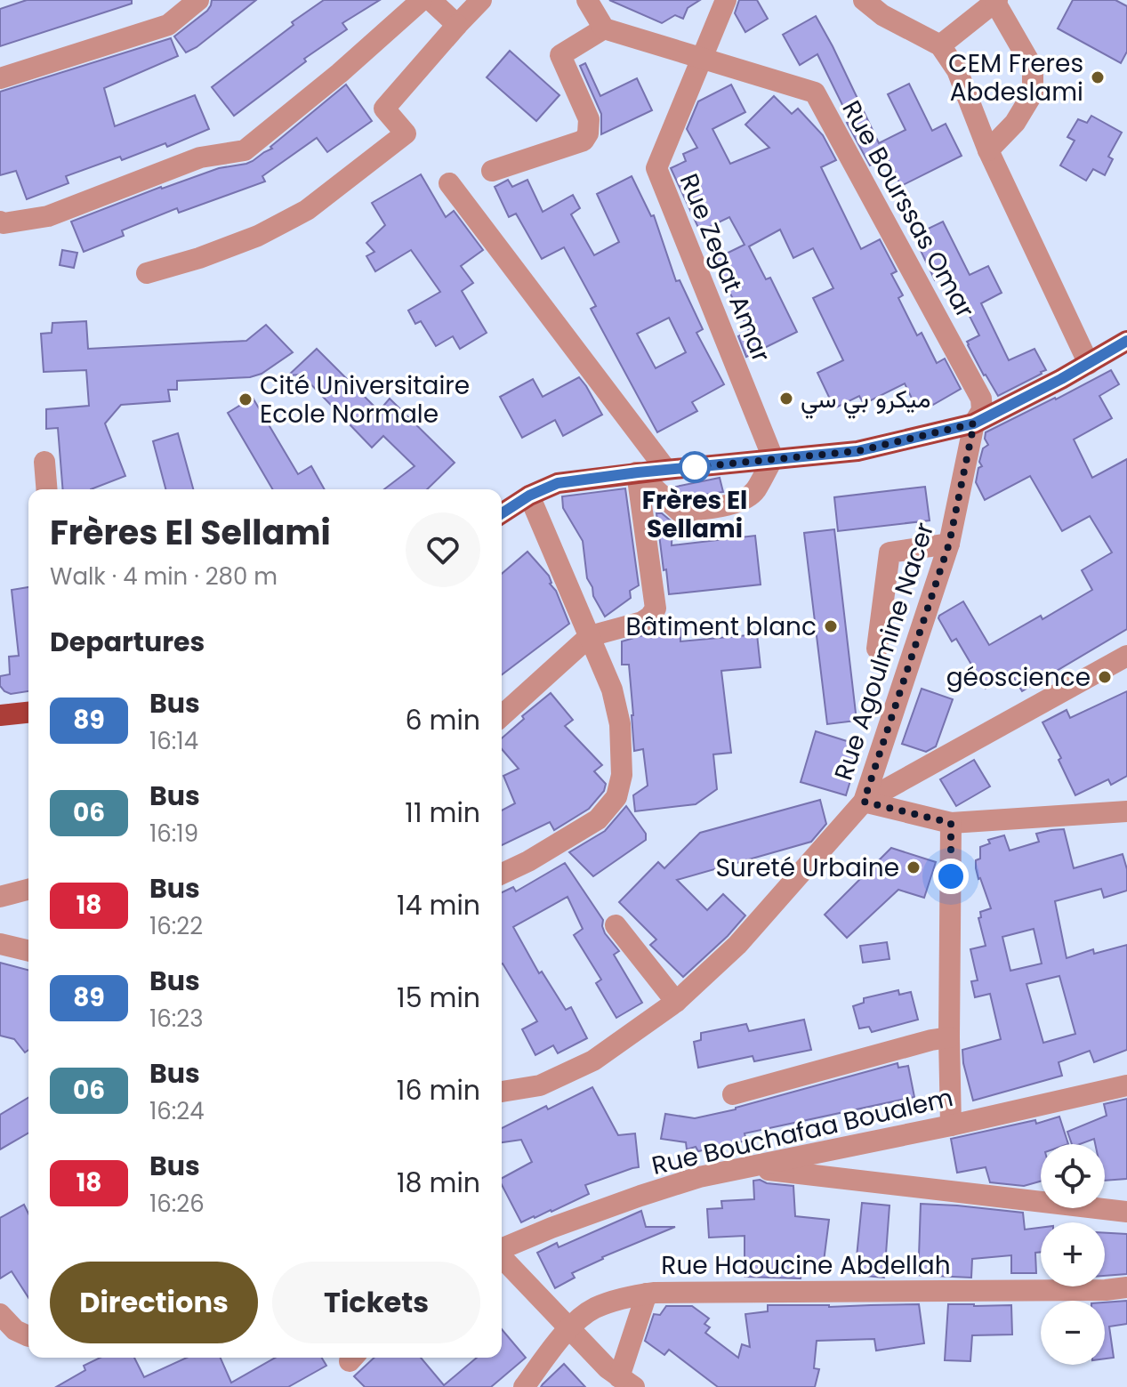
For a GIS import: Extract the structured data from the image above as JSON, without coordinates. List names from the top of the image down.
{
  "streets": {
    "street": [
      "Rue Bourssas Omar",
      "Rue Zegat Amar",
      "Rue Agoulmine Nacer",
      "Rue Bouchafaa Boualem",
      "Rue Haoucine Abdellah"
    ]
  },
  "crossings": [
    ["Rue Bourssas Omar", "Rue Zegat Amar"],
    ["Rue Bourssas Omar", "Rue Agoulmine Nacer"]
  ],
  "places": [
    "CEM Freres Abdeslami",
    "ميكرو بي سي",
    "Cité Universitaire Ecole Normale",
    "Frères El Sellami",
    "Bâtiment blanc",
    "géoscience",
    "Sureté Urbaine"
  ],
  "lines": ["bus line 89"],
  "page": {
    "heading": [
      ["Frères El Sellami", "Walk · 4 min · 280 m"],
      "Departures"
    ],
    "list": [
      {
        "mark": "89",
        "name": "Bus",
        "note": "16:14",
        "value": "6 min"
      },
      {
        "mark": "06",
        "name": "Bus",
        "note": "16:19",
        "value": "11 min"
      },
      {
        "mark": "18",
        "name": "Bus",
        "note": "16:22",
        "value": "14 min"
      },
      {
        "mark": "89",
        "name": "Bus",
        "note": "16:23",
        "value": "15 min"
      },
      {
        "mark": "06",
        "name": "Bus",
        "note": "16:24",
        "value": "16 min"
      },
      {
        "mark": "18",
        "name": "Bus",
        "note": "16:26",
        "value": "18 min"
      }
    ],
    "map_buttons": ["+", "−"],
    "buttons": ["Directions", "Tickets"]
  }
}
